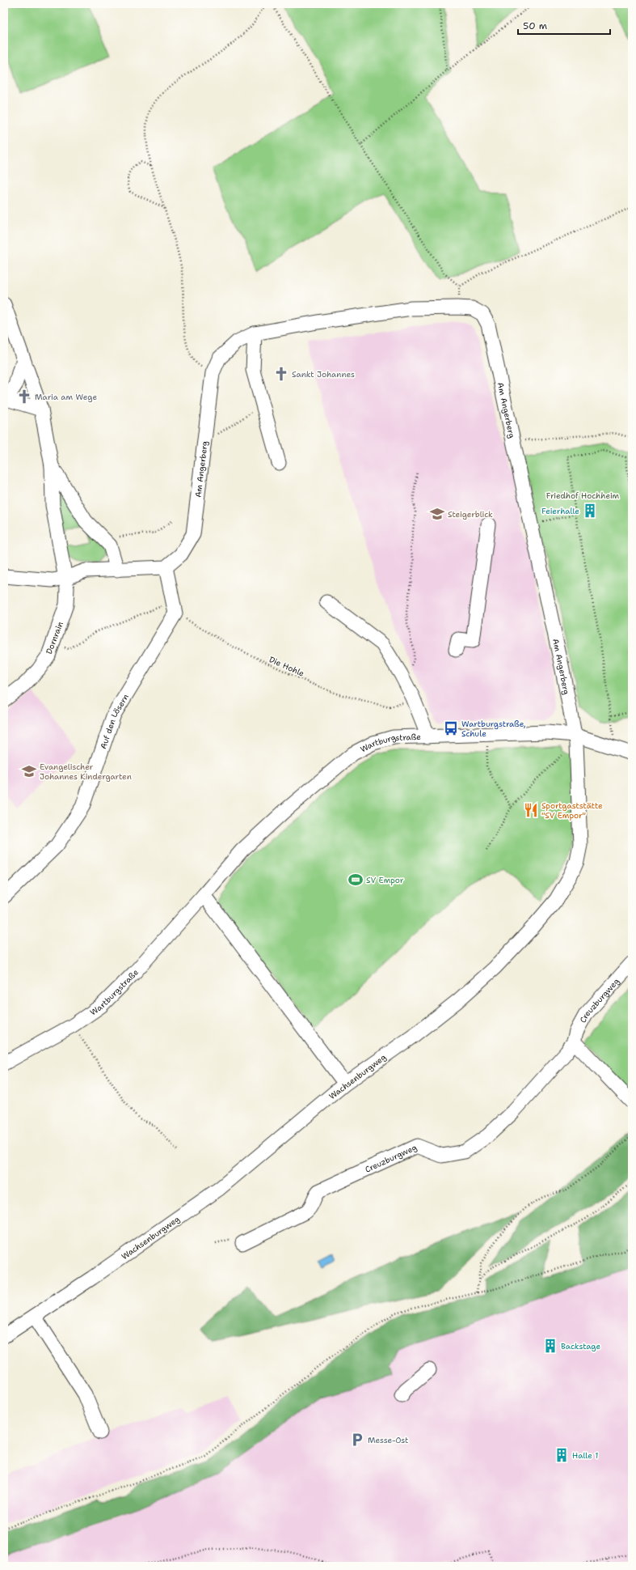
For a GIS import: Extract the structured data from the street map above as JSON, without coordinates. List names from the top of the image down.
{
  "streets": {
    "street": [
      "Am Angerberg",
      "Dornrain",
      "Auf den Lösern",
      "Wartburgstraße",
      "Creuzburgweg",
      "Wachsenburgweg"
    ],
    "path": ["Die Hohle"]
  },
  "crossings": [
    ["Am Angerberg", "Wartburgstraße"],
    ["Am Angerberg", "Wachsenburgweg"],
    ["Die Hohle", "Auf den Lösern"],
    ["Wartburgstraße", "Wachsenburgweg"]
  ],
  "parks": ["Friedhof Hochheim"],
  "places": {
    "church": ["Sankt Johannes", "Maria am Wege"],
    "building": ["Feierhalle", "Backstage", "Halle 1"],
    "school or university": ["Steigerblick", "Evangelischer Johannes Kindergarten"],
    "bus stop": ["Wartburgstraße, Schule"],
    "restaurant": ["Sportgaststätte \"SV Empor\""],
    "sports": ["SV Empor"],
    "parking": ["Messe-Ost"]
  },
  "scale_bar": "50 m"
}
